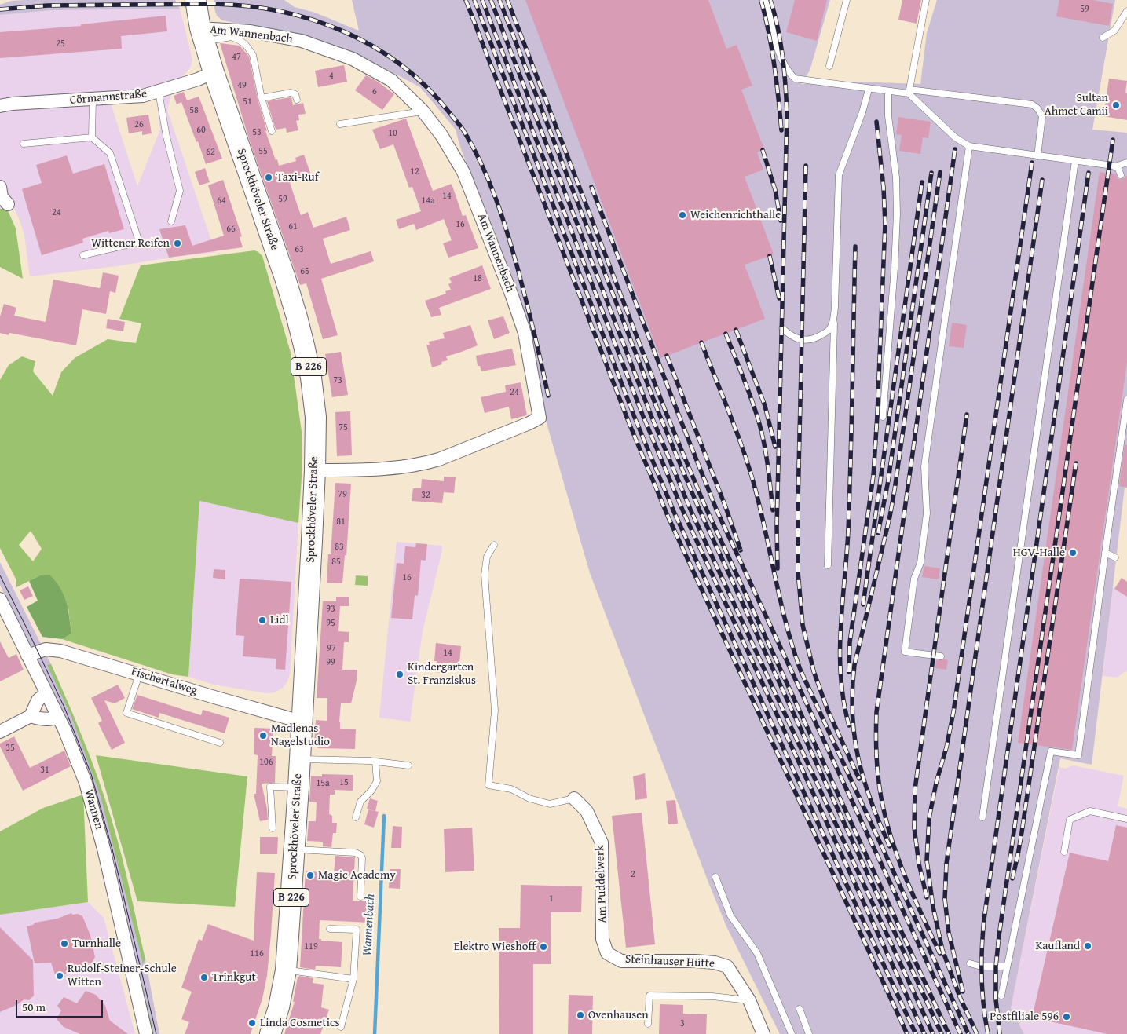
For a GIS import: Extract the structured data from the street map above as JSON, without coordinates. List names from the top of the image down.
{
  "streets": {
    "main road": ["Sprockhöveler Straße", "B 226"],
    "street": [
      "Am Wannenbach",
      "Cörmannstraße",
      "Fischertalweg",
      "Wannen",
      "Am Puddelwerk",
      "Steinhauser Hütte"
    ]
  },
  "crossings": [
    ["Am Wannenbach", "Sprockhöveler Straße"],
    ["Cörmannstraße", "Sprockhöveler Straße"],
    ["Sprockhöveler Straße", "Fischertalweg"],
    ["Fischertalweg", "Wannen"],
    ["Am Puddelwerk", "Steinhauser Hütte"]
  ],
  "water": ["Wannenbach"],
  "places": [
    "Sultan Ahmet Camii",
    "Taxi-Ruf",
    "Weichenrichthalle",
    "Wittener Reifen",
    "HGV-Halle",
    "Lidl",
    "Kindergarten St. Franziskus",
    "Madlenas Nagelstudio",
    "Magic Academy",
    "Turnhalle",
    "Kaufland",
    "Elektro Wieshoff",
    "Rudolf-Steiner-Schule Witten",
    "Trinkgut",
    "Ovenhausen",
    "Postfiliale 596",
    "Linda Cosmetics"
  ],
  "house_numbers": [
    "59",
    "25",
    "47",
    "4",
    "49",
    "6",
    "51",
    "58",
    "26",
    "60",
    "53",
    "10",
    "55",
    "62",
    "12",
    "14",
    "59",
    "64",
    "14a",
    "24",
    "16",
    "61",
    "66",
    "63",
    "65",
    "18",
    "73",
    "24",
    "75",
    "79",
    "32",
    "81",
    "83",
    "85",
    "16",
    "93",
    "95",
    "97",
    "14",
    "99",
    "35",
    "106",
    "31",
    "15",
    "15a",
    "2",
    "1",
    "119",
    "116",
    "3"
  ],
  "scale_bar": "50 m"
}
